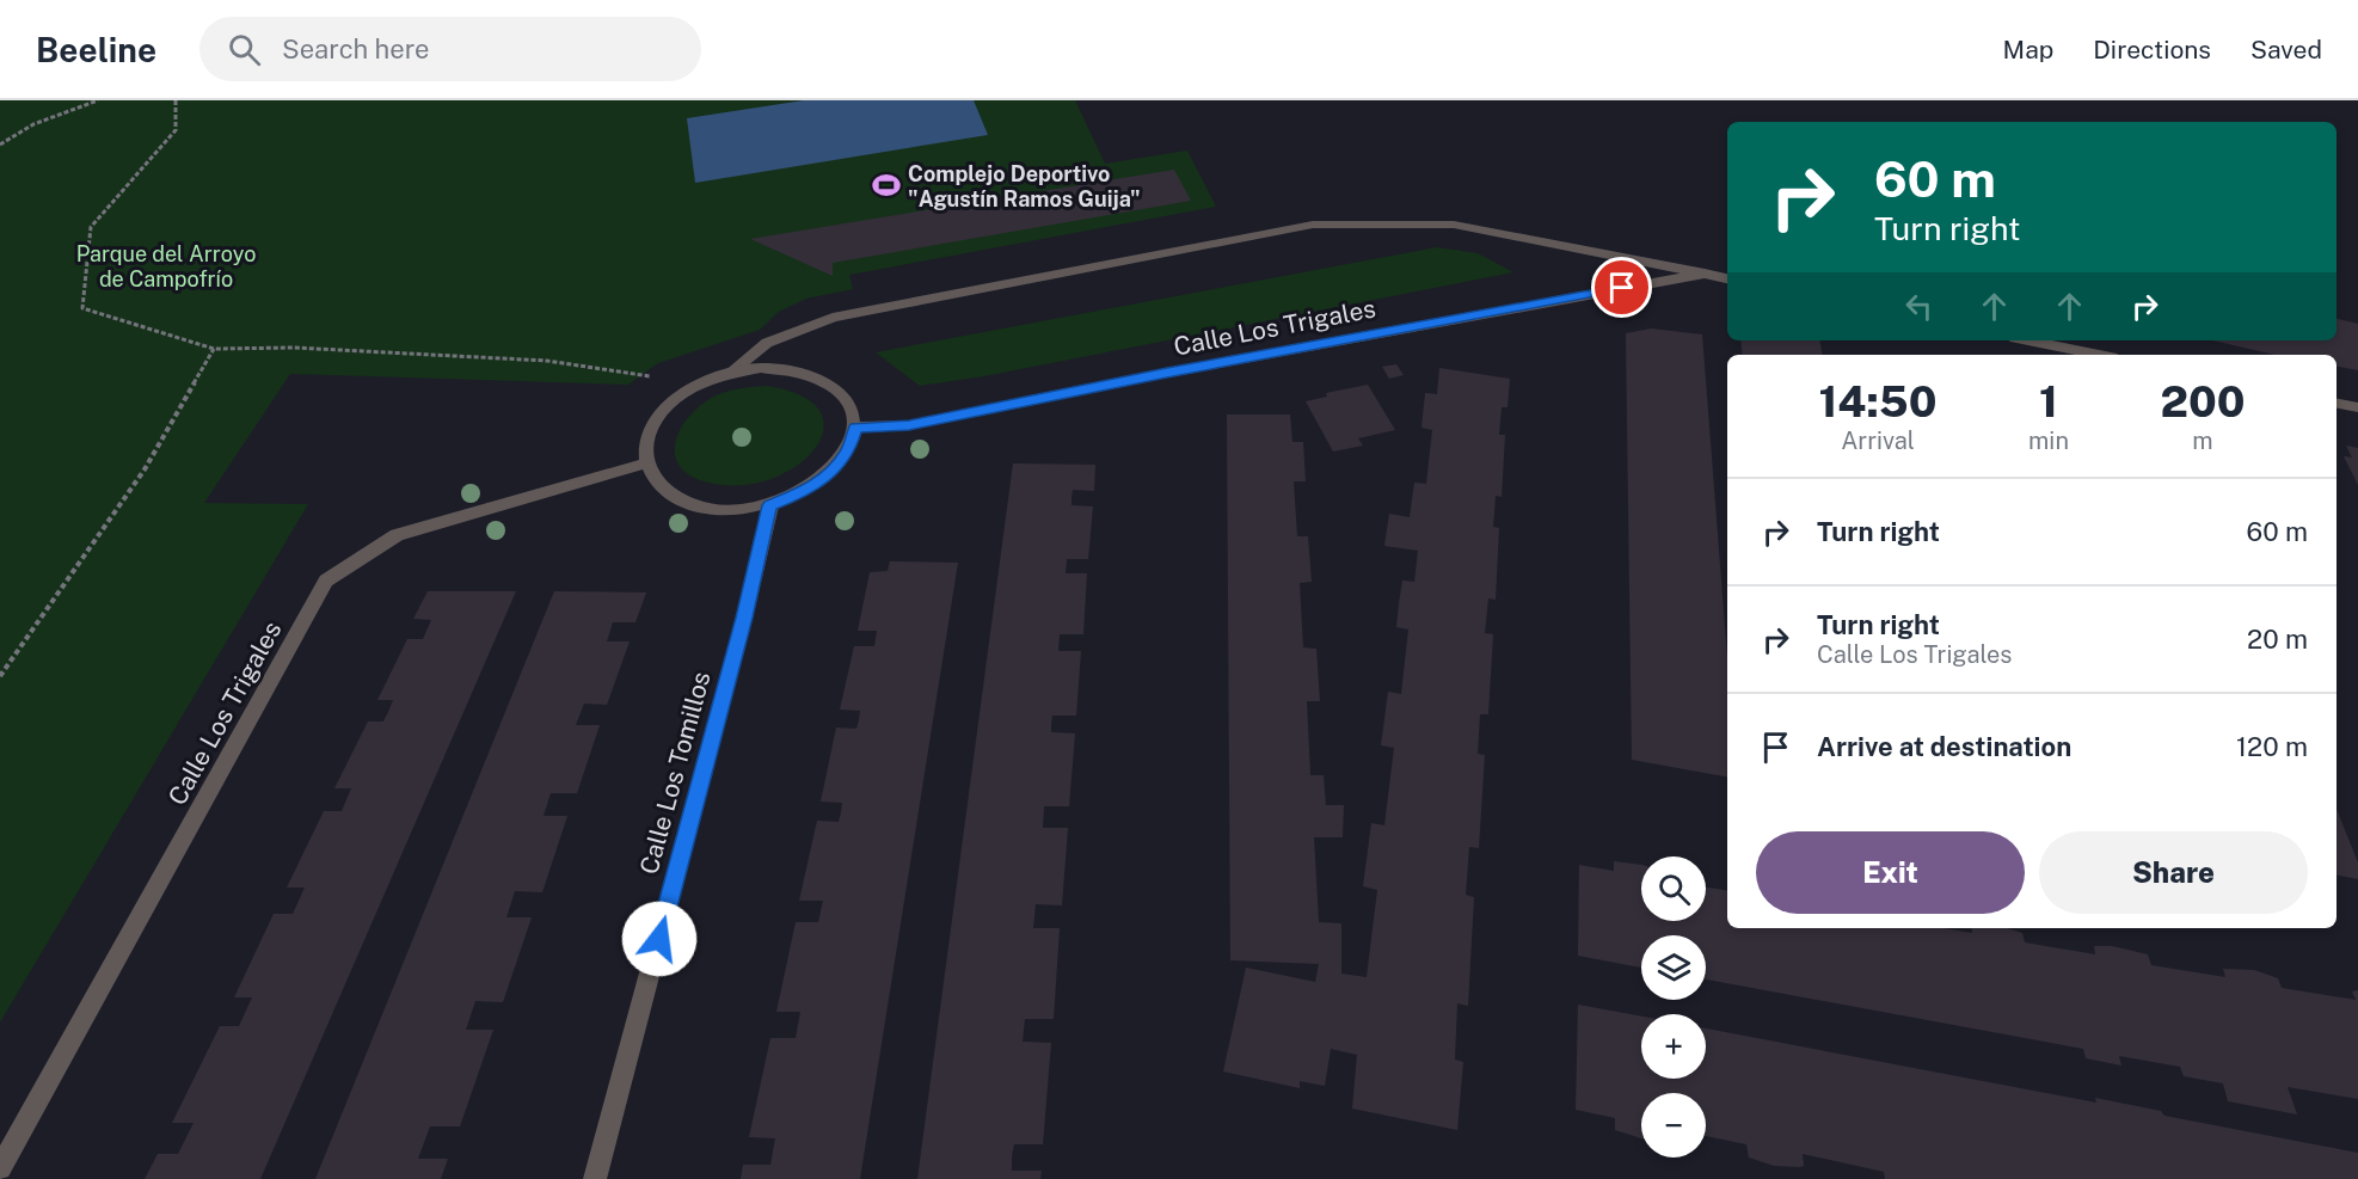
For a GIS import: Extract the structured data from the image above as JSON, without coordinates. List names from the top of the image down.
{
  "streets": {
    "street": ["Calle Los Trigales", "Calle Los Tomillos"]
  },
  "crossings": [
    ["Calle Los Trigales", "Calle Los Tomillos"]
  ],
  "parks": ["Parque del Arroyo de Campofrío"],
  "places": {
    "sports": ["Complejo Deportivo \"Agustín Ramos Guija\""]
  },
  "page": {
    "header": "Beeline",
    "search": "Search here",
    "nav": ["Map", "Directions", "Saved"],
    "turn": ["60 m", "Turn right"],
    "eta": [
      "14:50",
      "Arrival",
      "1",
      "min",
      "200",
      "m"
    ],
    "list": [
      {
        "name": "Turn right",
        "value": "60 m"
      },
      {
        "name": "Turn right",
        "note": "Calle Los Trigales",
        "value": "20 m"
      },
      {
        "name": "Arrive at destination",
        "value": "120 m"
      }
    ],
    "buttons": ["Exit", "Share"],
    "map_buttons": ["+", "−"]
  }
}
